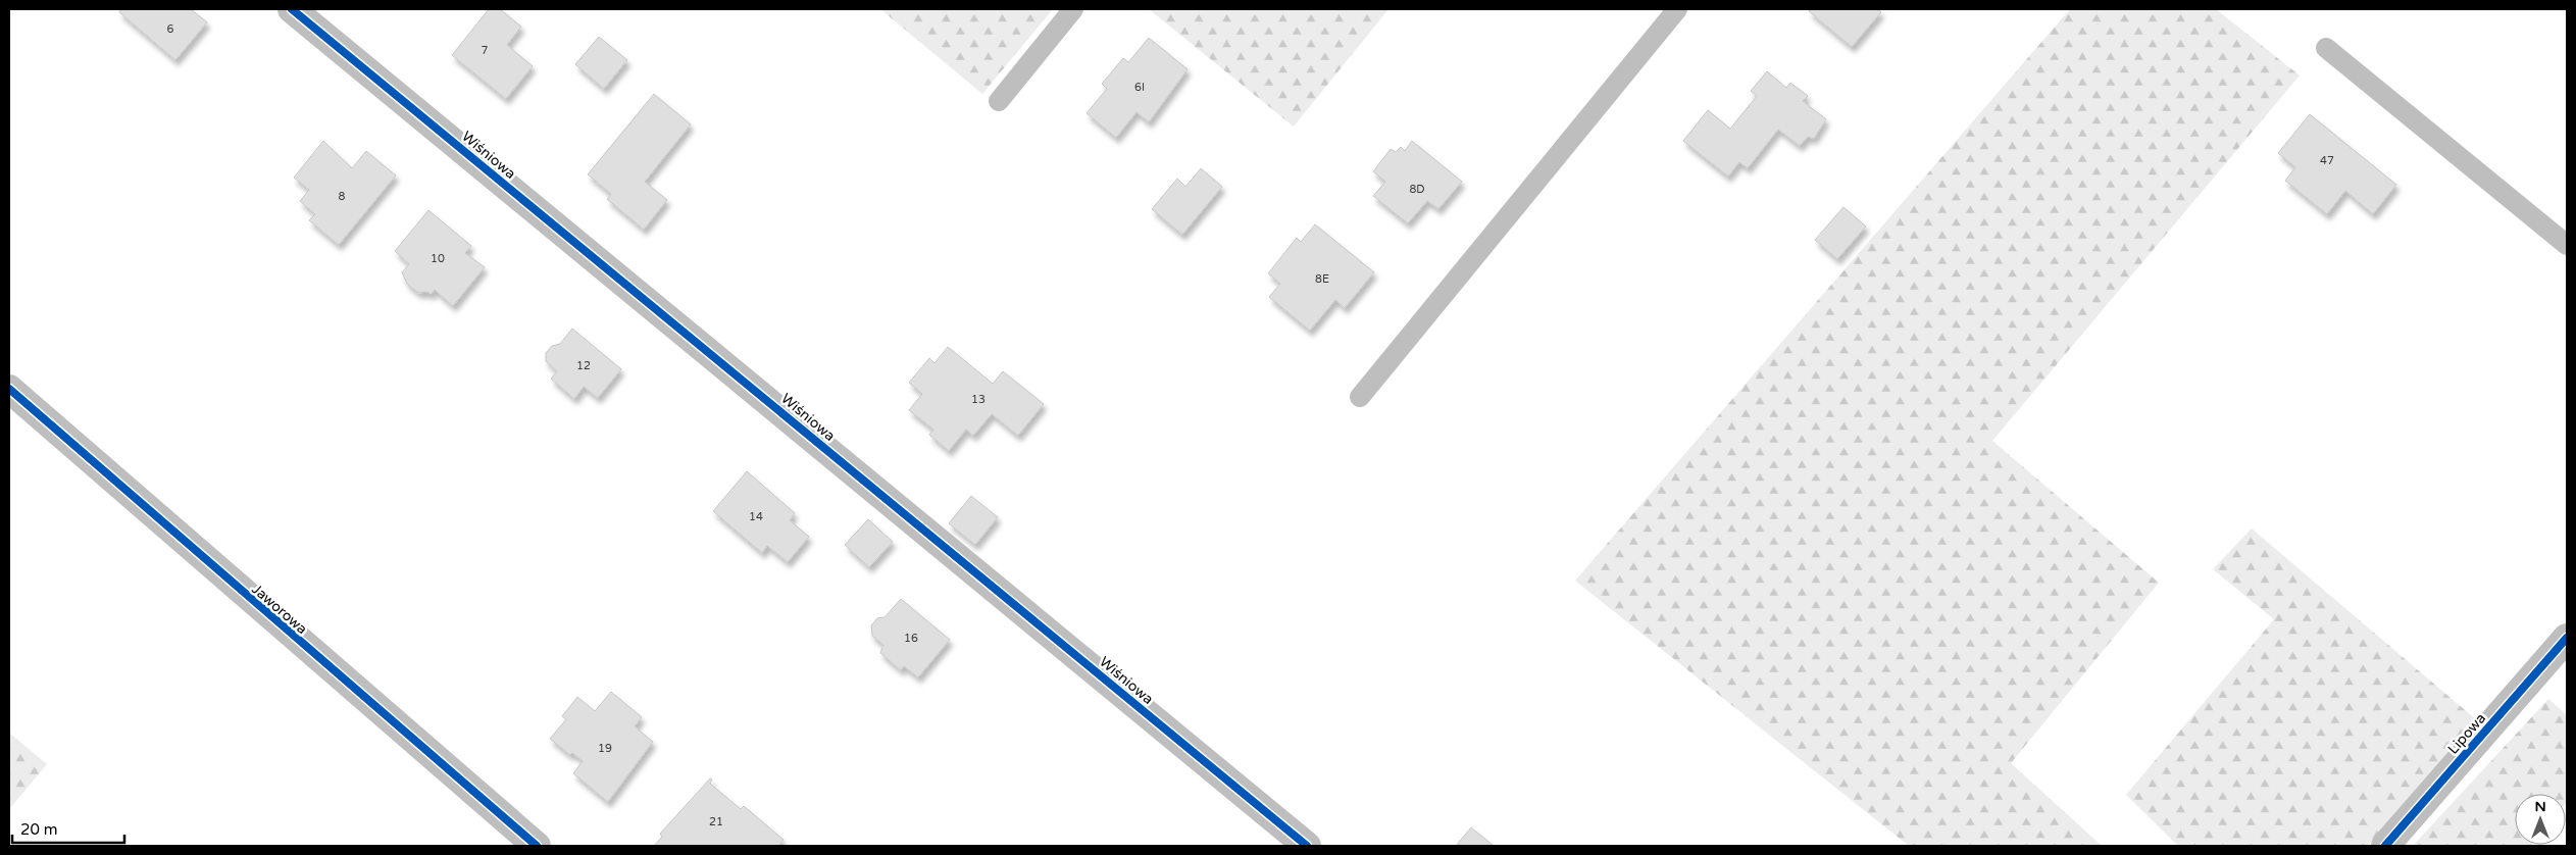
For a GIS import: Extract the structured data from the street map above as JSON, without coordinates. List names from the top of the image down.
{
  "streets": {
    "street": ["Wiśniowa", "Jaworowa", "Lipowa"]
  },
  "house_numbers": [
    "6",
    "7",
    "6I",
    "47",
    "8D",
    "8",
    "10",
    "8E",
    "12",
    "13",
    "14",
    "16",
    "19",
    "21"
  ],
  "scale_bar": "20 m",
  "north": "top"
}
